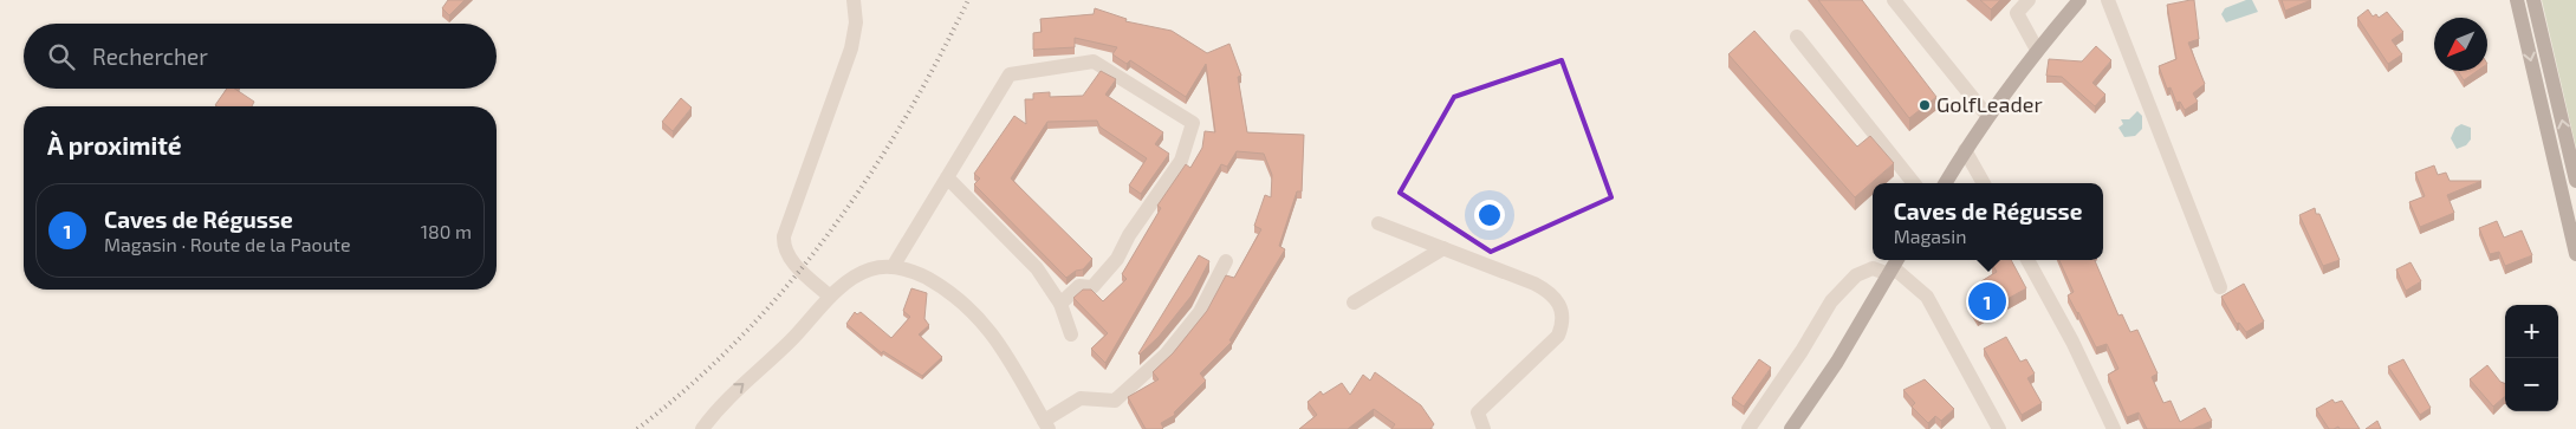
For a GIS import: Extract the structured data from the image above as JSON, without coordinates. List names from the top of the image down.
{
  "places": ["GolfLeader"],
  "north": "bottom left",
  "page": {
    "search": "Rechercher",
    "heading": "À proximité",
    "popup": ["Caves de Régusse", "Magasin"],
    "list": [
      {
        "mark": "1",
        "name": "Caves de Régusse",
        "note": "Magasin · Route de la Paoute",
        "value": "180 m"
      }
    ],
    "pins": "1",
    "map_buttons": ["+", "−"]
  }
}
